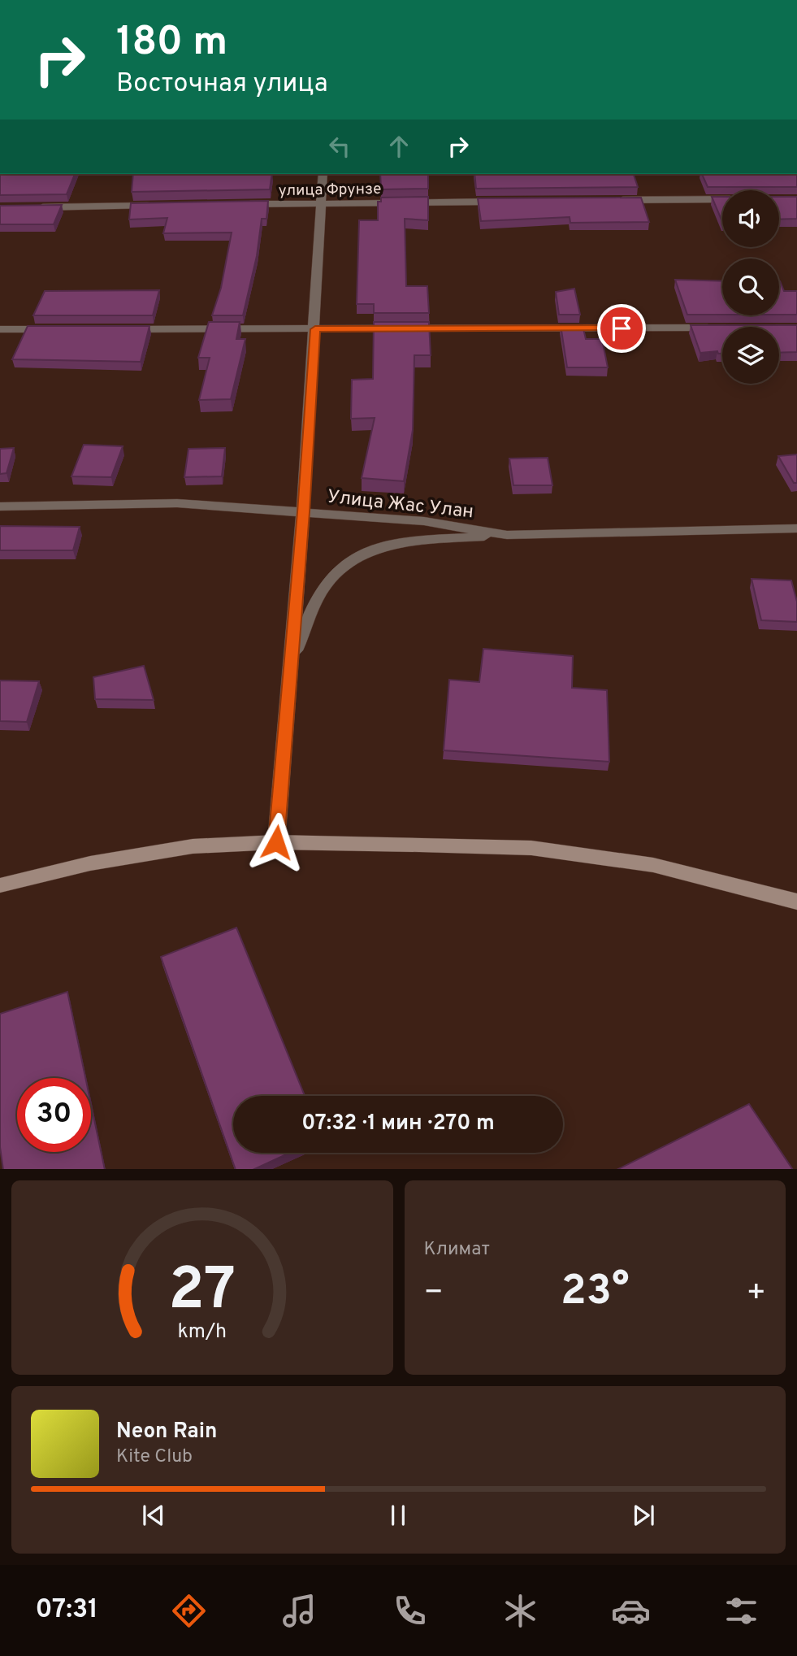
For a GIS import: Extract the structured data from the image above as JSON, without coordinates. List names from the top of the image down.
{
  "streets": {
    "street": ["улица Фрунзе", "Улица Жас Улан"]
  },
  "page": {
    "turn": ["180 m", "Восточная улица"],
    "limit": "30",
    "trip": "07:32 · 1 мин · 270 m",
    "tile": "Климат",
    "heat": ["−", "23°", "+"],
    "song": ["Neon Rain", "Kite Club"],
    "tabs": "07:31",
    "gauge": ["27", "km/h"]
  }
}
